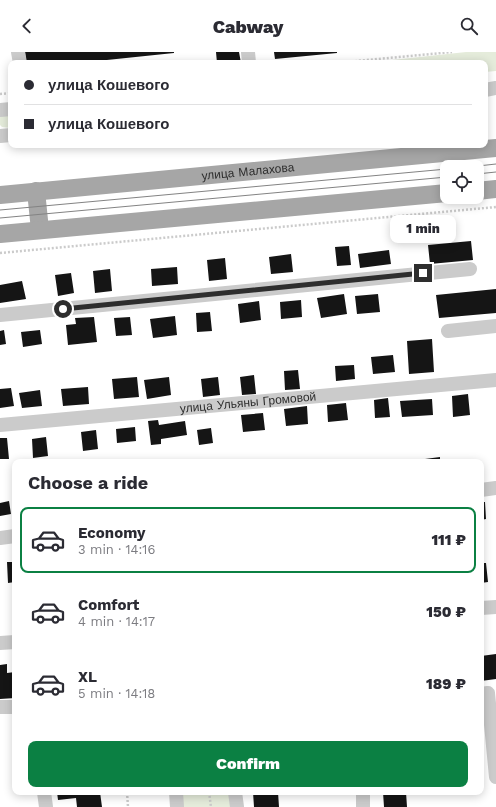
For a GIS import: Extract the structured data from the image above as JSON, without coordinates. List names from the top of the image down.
{
  "streets": {
    "main road": ["улица Малахова"],
    "street": ["улица Ульяны Громовой"]
  },
  "page": {
    "header": "Cabway",
    "banner": ["улица Кошевого", "улица Кошевого"],
    "bubble": "1 min",
    "heading": "Choose a ride",
    "list": [
      {
        "name": "Economy",
        "note": "3 min · 14:16",
        "value": "111 ₽"
      },
      {
        "name": "Comfort",
        "note": "4 min · 14:17",
        "value": "150 ₽"
      },
      {
        "name": "XL",
        "note": "5 min · 14:18",
        "value": "189 ₽"
      }
    ],
    "buttons": "Confirm"
  }
}
